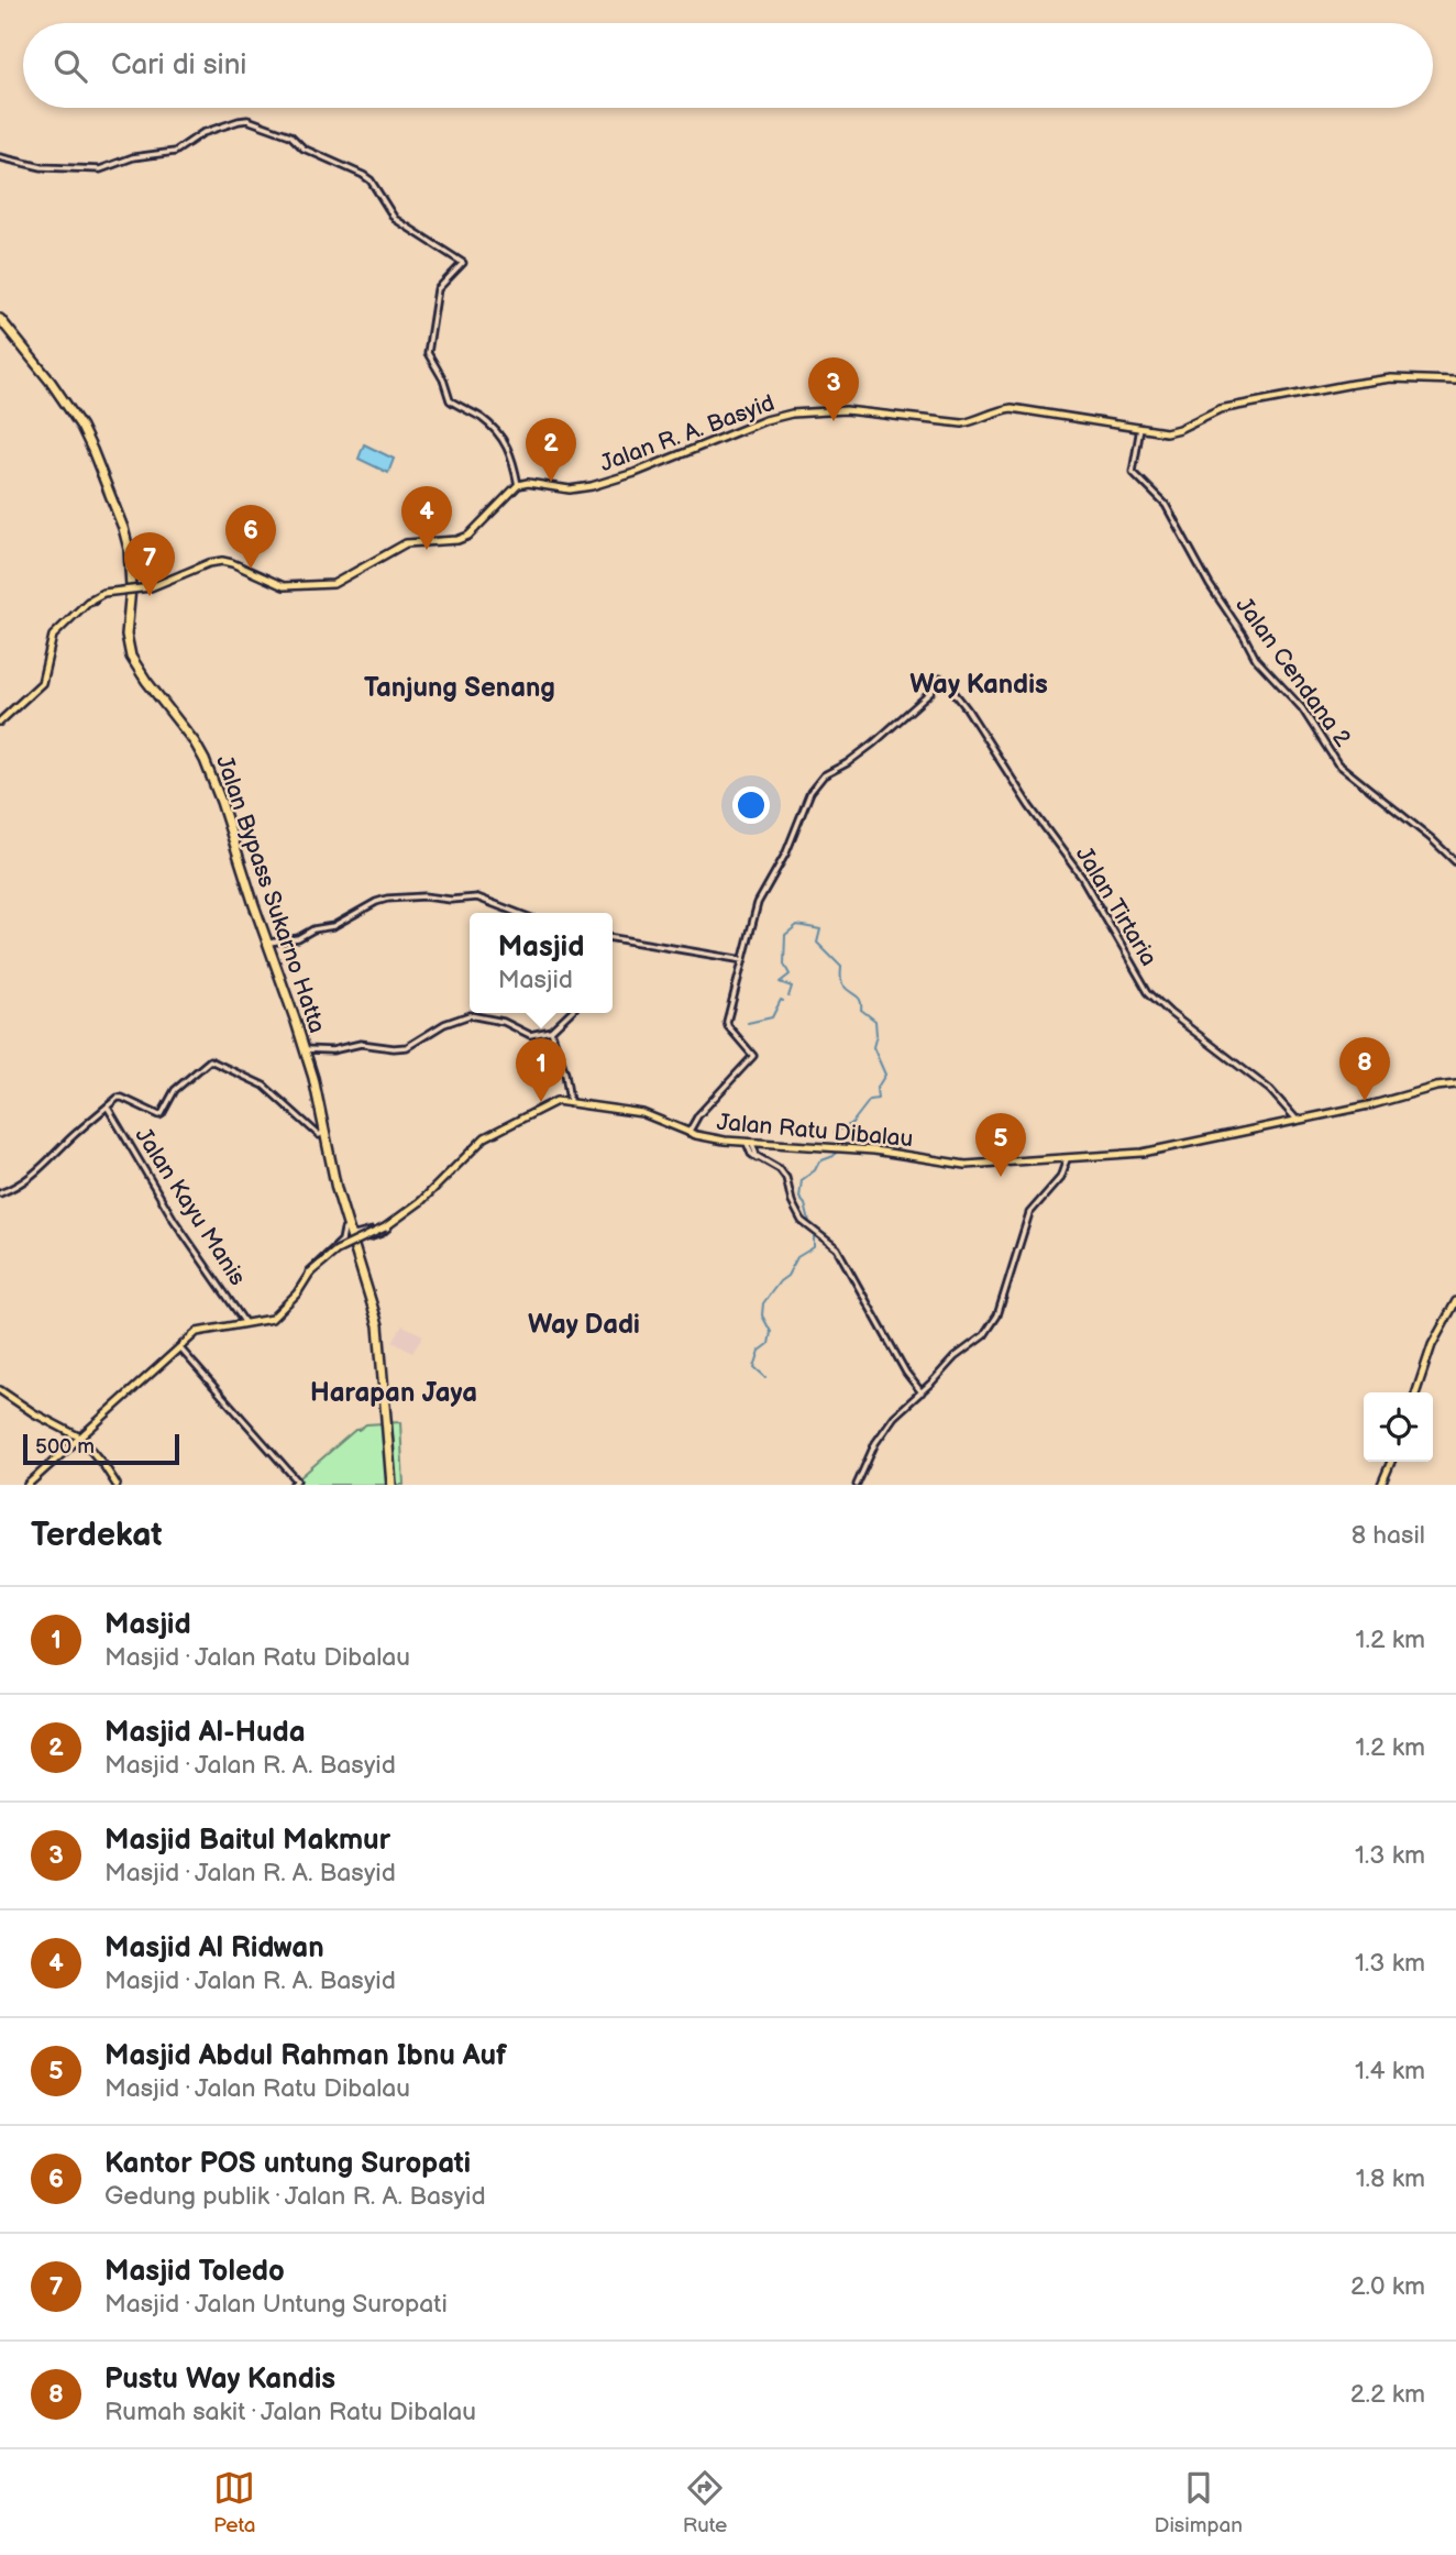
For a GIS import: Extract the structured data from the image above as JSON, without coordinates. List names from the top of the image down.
{
  "streets": {
    "highway": ["Jalan Bypass Sukarno Hatta"],
    "main road": ["Jalan R. A. Basyid", "Jalan Ratu Dibalau"],
    "street": ["Jalan Cendana 2", "Jalan Tirtaria", "Jalan Kayu Manis"]
  },
  "crossings": [
    ["Jalan R. A. Basyid", "Jalan Cendana 2"],
    ["Jalan Tirtaria", "Jalan Ratu Dibalau"],
    ["Jalan Ratu Dibalau", "Jalan Kayu Manis"]
  ],
  "districts": [
    "Way Kandis",
    "Tanjung Senang",
    "Way Dadi",
    "Harapan Jaya"
  ],
  "scale_bar": "500 m",
  "page": {
    "search": "Cari di sini",
    "pins": [
      "3",
      "2",
      "4",
      "6",
      "7",
      "8",
      "1",
      "5"
    ],
    "popup": ["Masjid", "Masjid"],
    "scale": "500 m",
    "heading": ["Terdekat", "8 hasil"],
    "list": [
      {
        "mark": "1",
        "name": "Masjid",
        "note": "Masjid · Jalan Ratu Dibalau",
        "value": "1.2 km"
      },
      {
        "mark": "2",
        "name": "Masjid Al-Huda",
        "note": "Masjid · Jalan R. A. Basyid",
        "value": "1.2 km"
      },
      {
        "mark": "3",
        "name": "Masjid Baitul Makmur",
        "note": "Masjid · Jalan R. A. Basyid",
        "value": "1.3 km"
      },
      {
        "mark": "4",
        "name": "Masjid Al Ridwan",
        "note": "Masjid · Jalan R. A. Basyid",
        "value": "1.3 km"
      },
      {
        "mark": "5",
        "name": "Masjid Abdul Rahman Ibnu Auf",
        "note": "Masjid · Jalan Ratu Dibalau",
        "value": "1.4 km"
      },
      {
        "mark": "6",
        "name": "Kantor POS untung Suropati",
        "note": "Gedung publik · Jalan R. A. Basyid",
        "value": "1.8 km"
      },
      {
        "mark": "7",
        "name": "Masjid Toledo",
        "note": "Masjid · Jalan Untung Suropati",
        "value": "2.0 km"
      },
      {
        "mark": "8",
        "name": "Pustu Way Kandis",
        "note": "Rumah sakit · Jalan Ratu Dibalau",
        "value": "2.2 km"
      }
    ],
    "nav": ["Peta", "Rute", "Disimpan"]
  }
}
